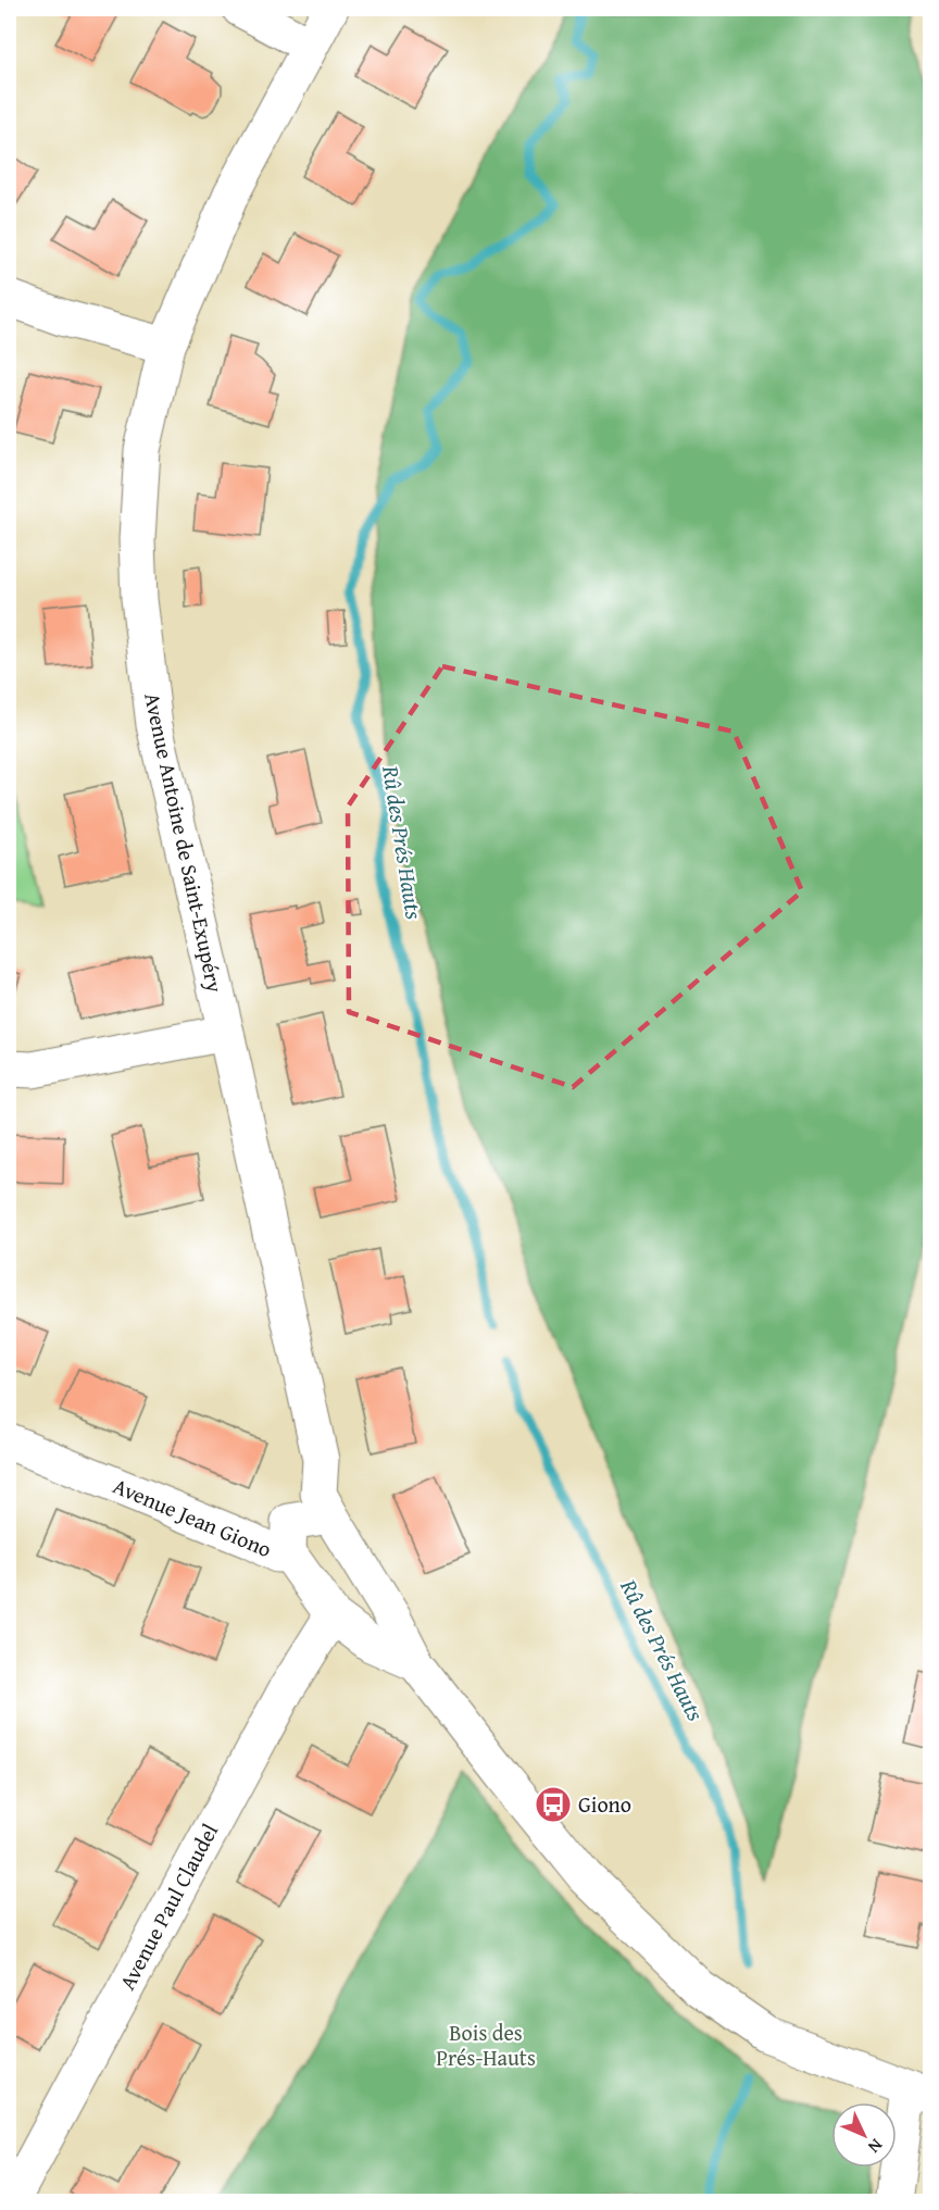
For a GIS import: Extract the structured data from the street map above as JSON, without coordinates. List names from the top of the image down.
{
  "streets": {
    "street": ["Avenue Antoine de Saint-Exupéry", "Avenue Jean Giono", "Avenue Paul Claudel"]
  },
  "crossings": [
    ["Avenue Antoine de Saint-Exupéry", "Avenue Jean Giono"],
    ["Avenue Jean Giono", "Avenue Paul Claudel"]
  ],
  "water": ["Rû des Prés Hauts"],
  "parks": ["Bois des Prés-Hauts"],
  "places": {
    "bus stop": ["Giono"]
  },
  "north": "bottom right"
}
